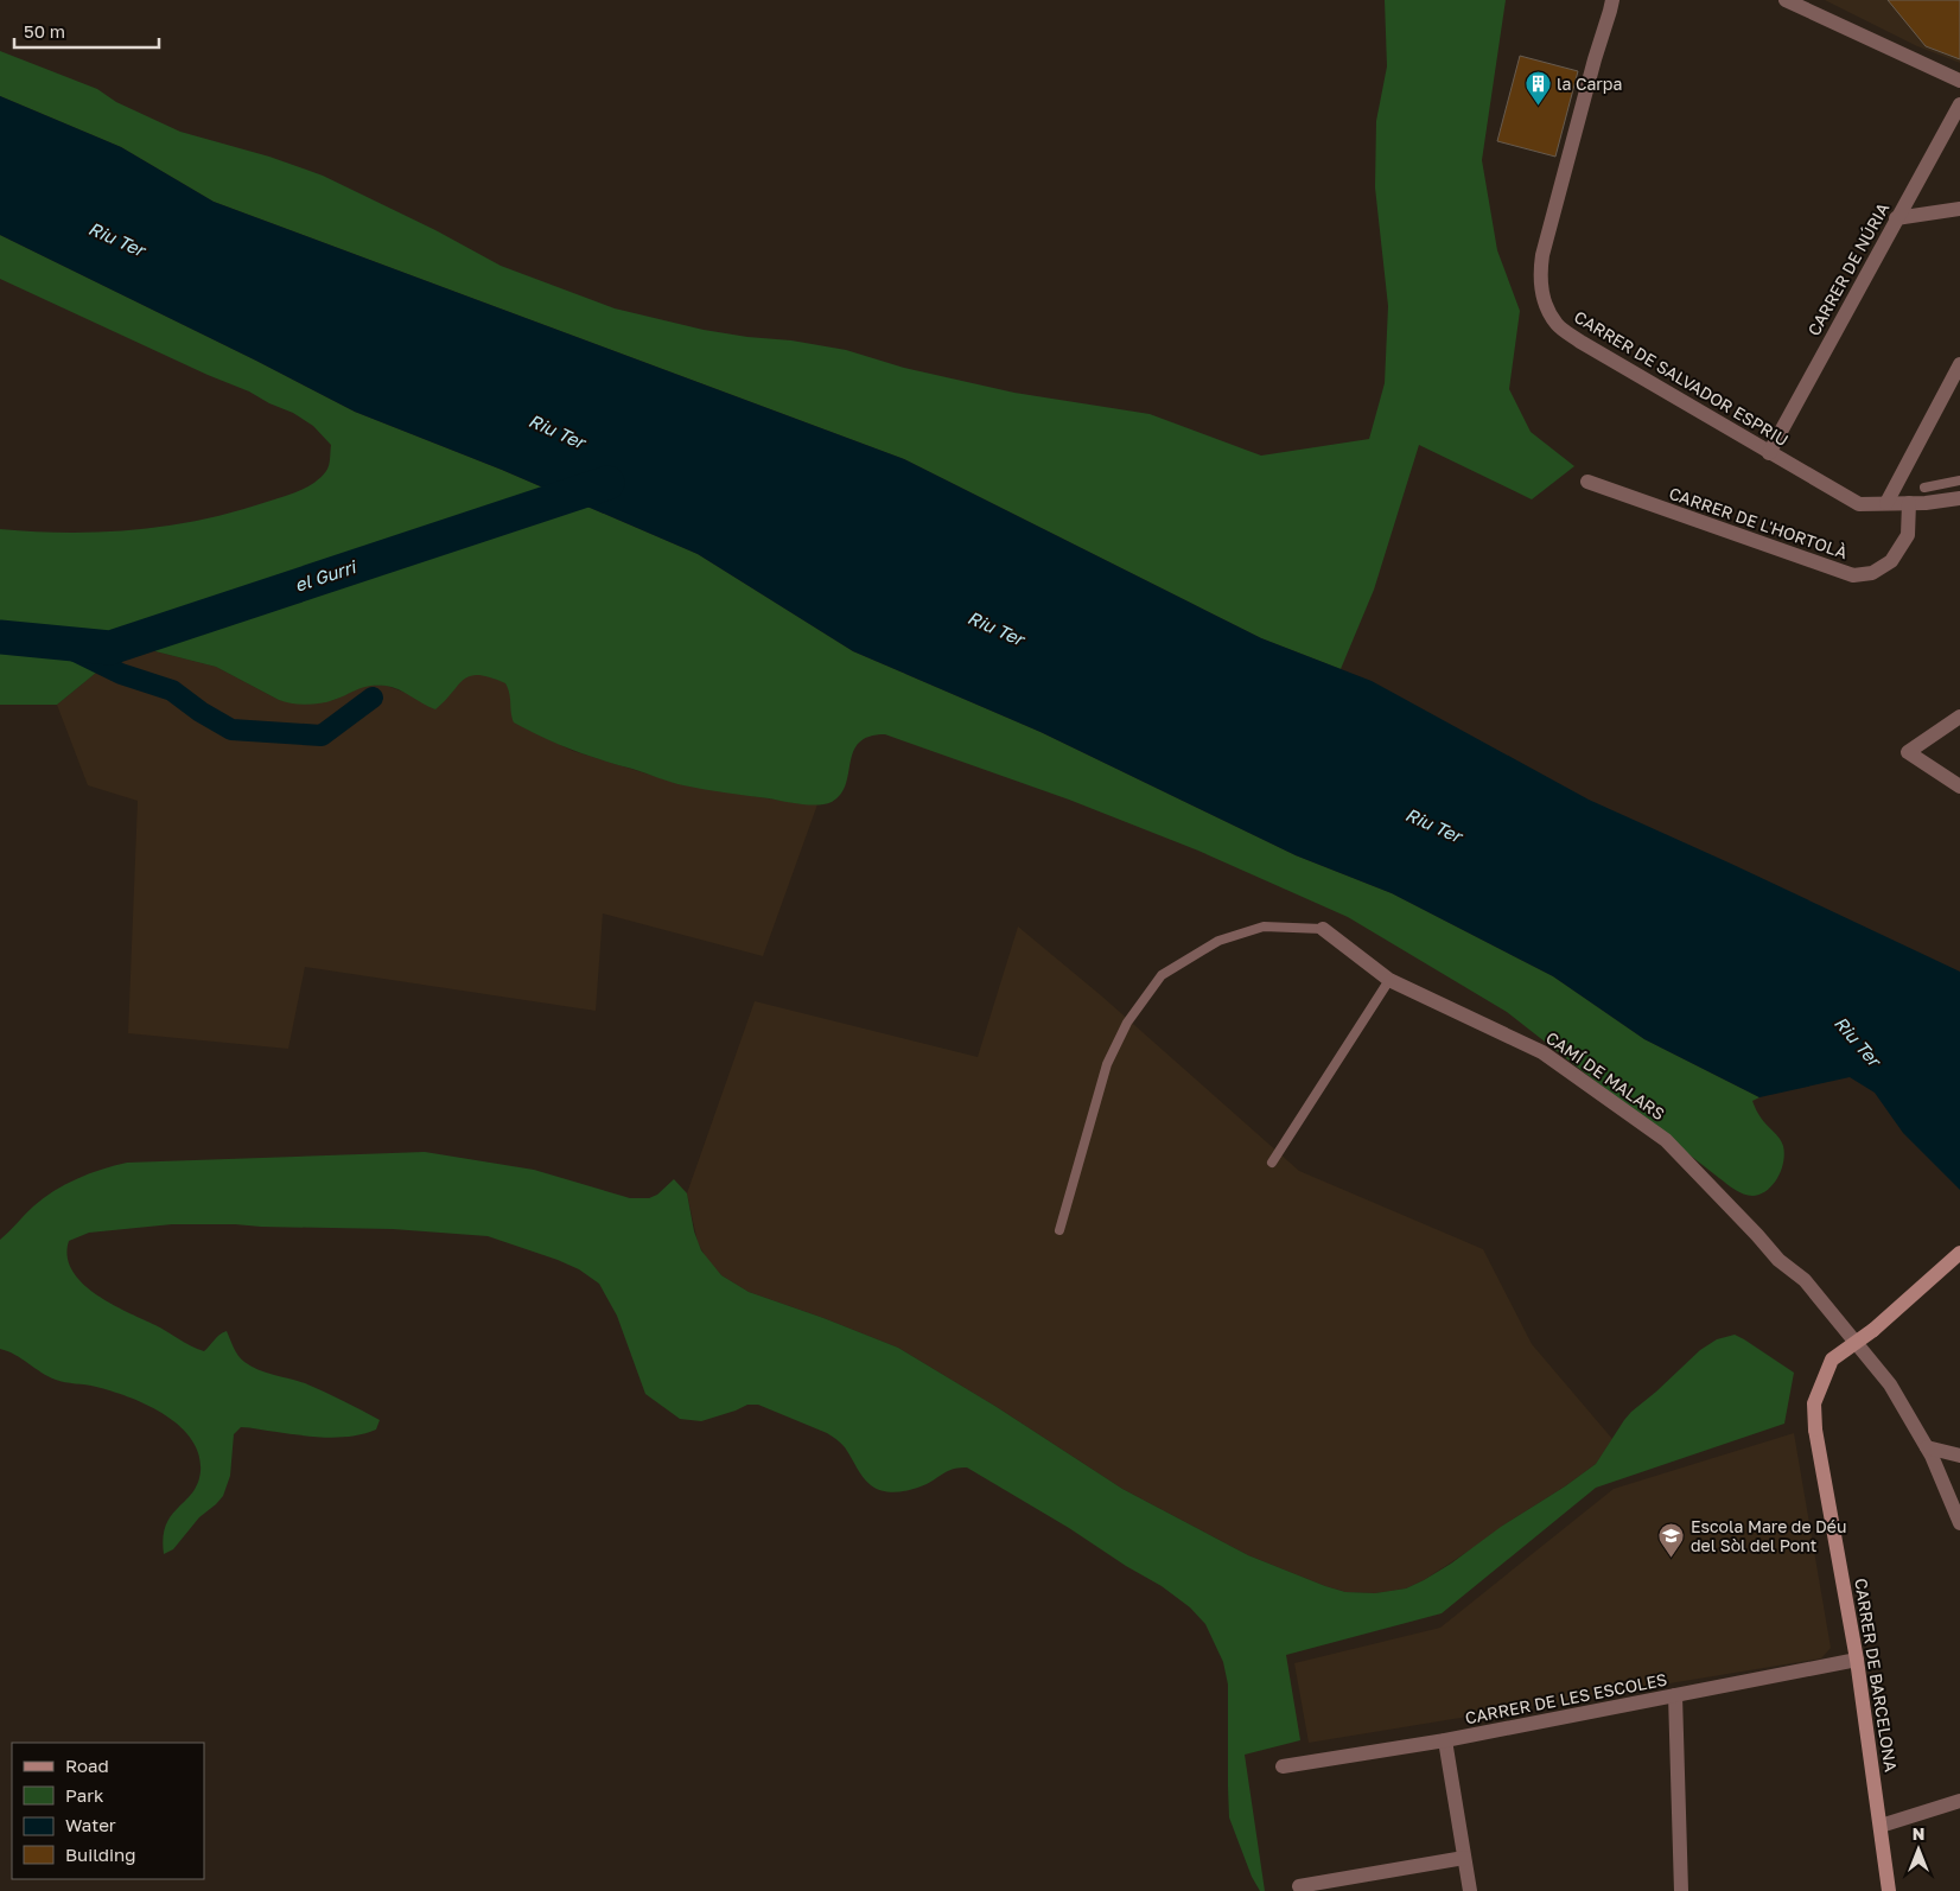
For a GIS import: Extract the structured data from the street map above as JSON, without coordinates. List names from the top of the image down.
{
  "streets": {
    "street": [
      "CARRER DE NÚRIA",
      "CARRER DE SALVADOR ESPRIU",
      "CARRER DE L'HORTOLÀ",
      "CAMÍ DE MALARS",
      "CARRER DE BARCELONA",
      "CARRER DE LES ESCOLES"
    ]
  },
  "crossings": [
    ["CARRER DE NÚRIA", "CARRER DE SALVADOR ESPRIU"],
    ["CARRER DE SALVADOR ESPRIU", "CARRER DE L'HORTOLÀ"],
    ["CARRER DE BARCELONA", "CARRER DE LES ESCOLES"]
  ],
  "water": ["Riu Ter", "el Gurri"],
  "places": {
    "building": ["la Carpa"],
    "school or university": ["Escola Mare de Déu del Sòl del Pont"]
  },
  "legend": [
    "Road",
    "Park",
    "Water",
    "Building"
  ],
  "scale_bar": "50 m",
  "north": "top"
}
